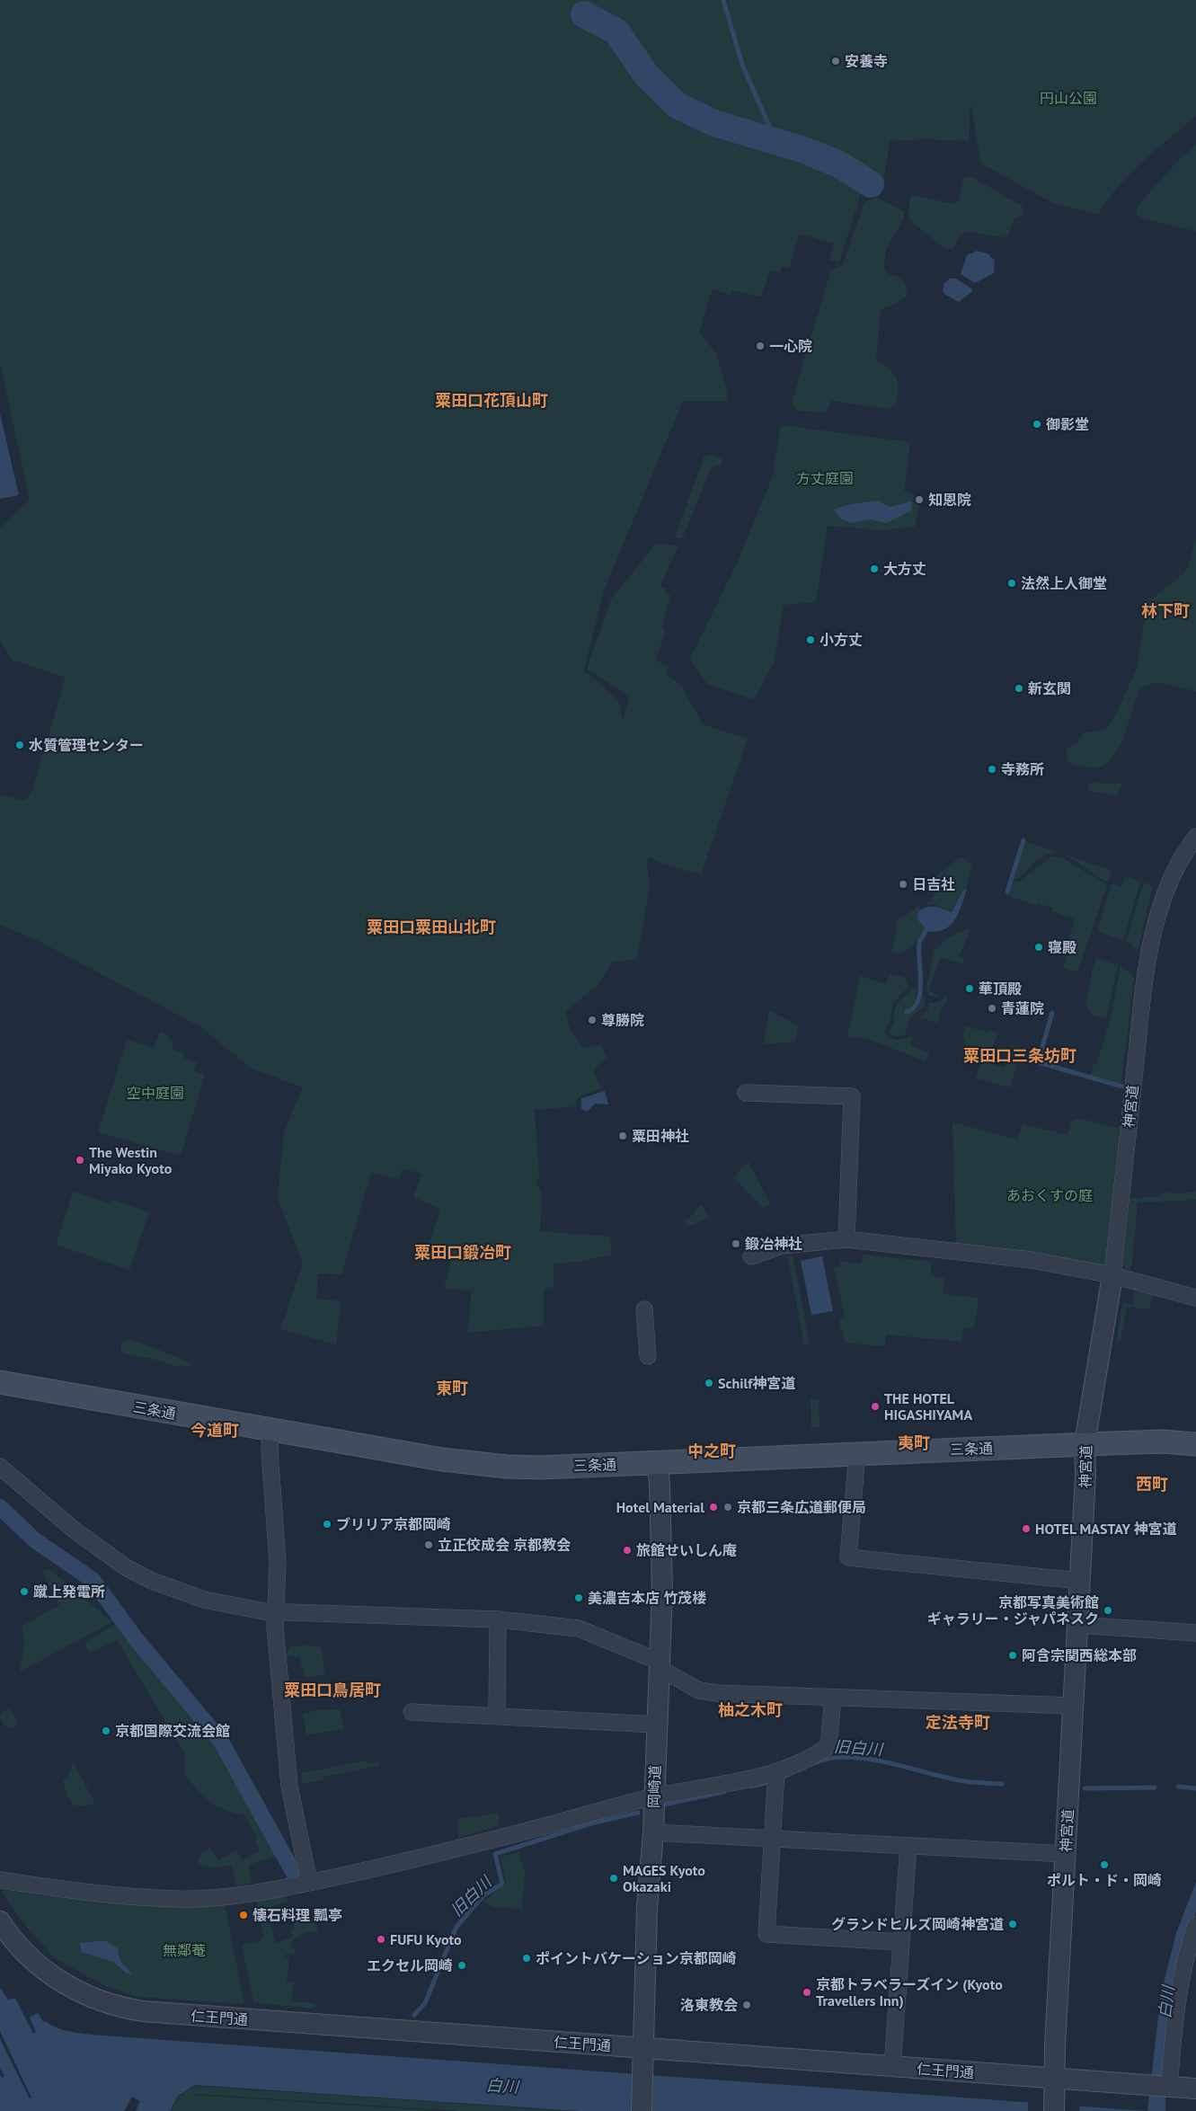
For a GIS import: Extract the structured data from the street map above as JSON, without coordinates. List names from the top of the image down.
{
  "streets": {
    "main road": ["三条通"],
    "street": ["神宮道", "岡崎道", "仁王門通"]
  },
  "crossings": [
    ["神宮道", "三条通"],
    ["神宮道", "仁王門通"],
    ["三条通", "岡崎道"],
    ["岡崎道", "仁王門通"]
  ],
  "districts": [
    "粟田口花頂山町",
    "林下町",
    "粟田口粟田山北町",
    "粟田口三条坊町",
    "粟田口鍛冶町",
    "東町",
    "今道町",
    "夷町",
    "中之町",
    "西町",
    "粟田口鳥居町",
    "柚之木町",
    "定法寺町"
  ],
  "water": ["旧白川", "白川"],
  "parks": [
    "円山公園",
    "方丈庭園",
    "空中庭園",
    "あおくすの庭",
    "無鄰菴"
  ],
  "places": [
    "安養寺",
    "一心院",
    "御影堂",
    "知恩院",
    "大方丈",
    "法然上人御堂",
    "小方丈",
    "新玄関",
    "水質管理センター",
    "寺務所",
    "日吉社",
    "寝殿",
    "華頂殿",
    "青蓮院",
    "尊勝院",
    "粟田神社",
    "The Westin Miyako Kyoto",
    "鍛冶神社",
    "Schilf神宮道",
    "THE HOTEL HIGASHIYAMA",
    "Hotel Material",
    "京都三条広道郵便局",
    "ブリリア京都岡崎",
    "HOTEL MASTAY 神宮道",
    "立正佼成会 京都教会",
    "旅館せいしん庵",
    "蹴上発電所",
    "美濃吉本店 竹茂楼",
    "京都写真美術館 ギャラリー・ジャパネスク",
    "阿含宗関西総本部",
    "京都国際交流会館",
    "ポルト・ド・岡崎",
    "MAGES Kyoto Okazaki",
    "懐石料理 瓢亭",
    "グランドヒルズ岡崎神宮道",
    "FUFU Kyoto",
    "ポイントバケーション京都岡崎",
    "エクセル岡崎",
    "京都トラベラーズイン (Kyoto Travellers Inn)",
    "洛東教会"
  ]
}
